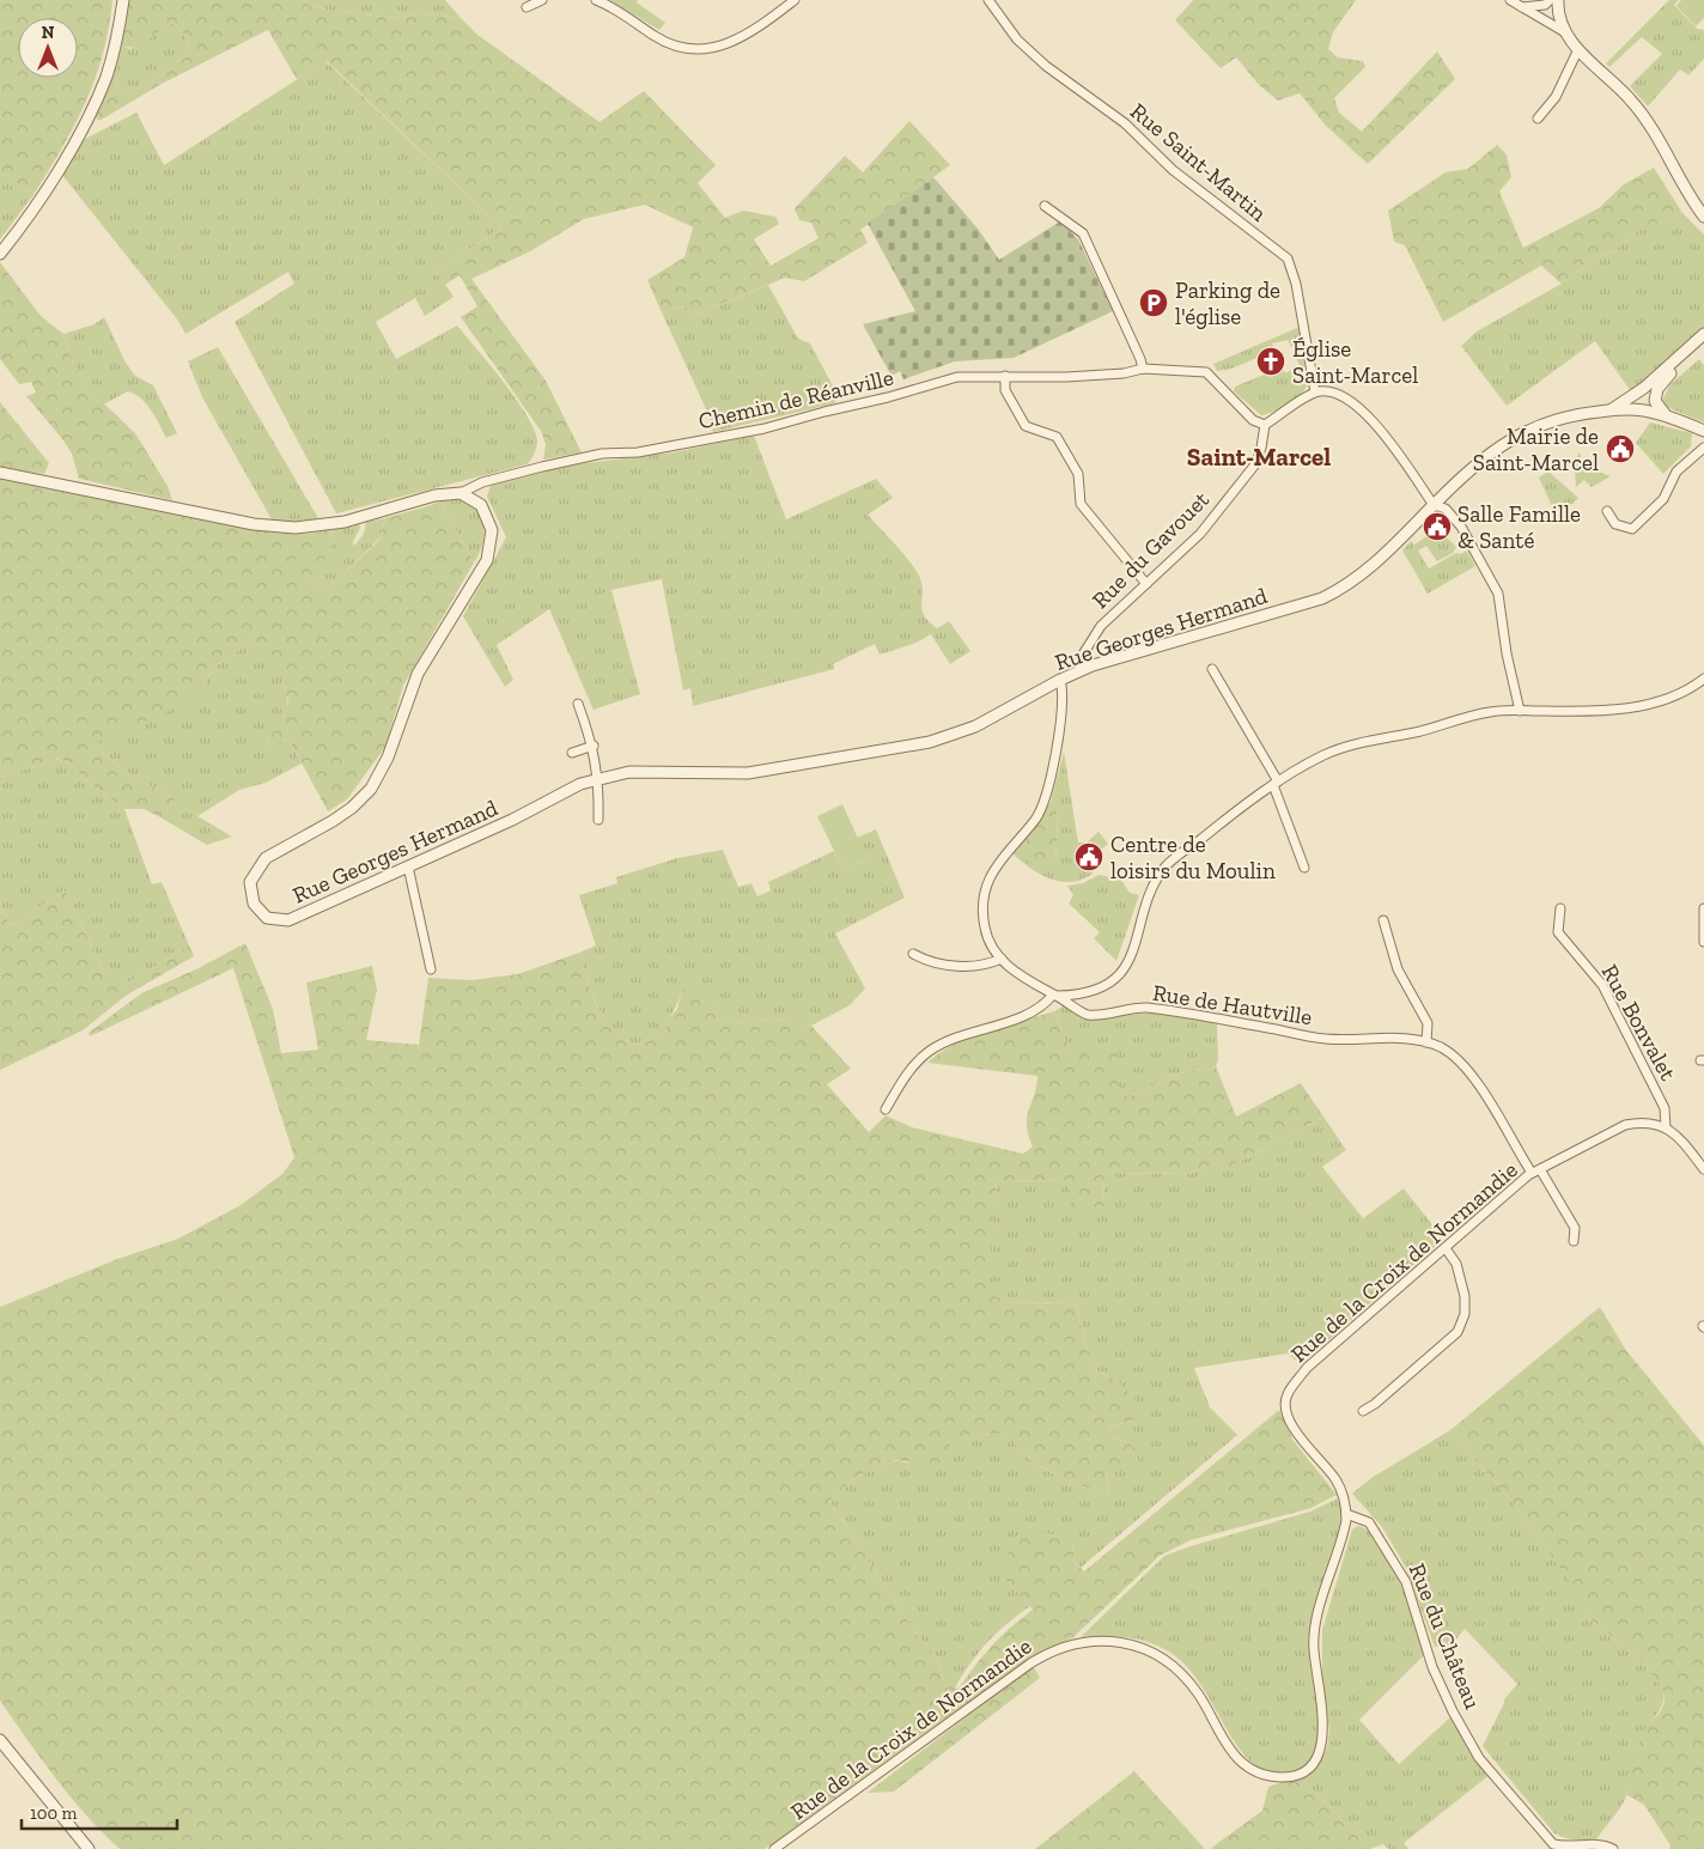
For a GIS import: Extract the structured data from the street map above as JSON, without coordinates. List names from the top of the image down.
{
  "streets": {
    "street": [
      "Rue Saint-Martin",
      "Chemin de Réanville",
      "Rue du Gavouet",
      "Rue Georges Hermand",
      "Rue de Hautville",
      "Rue Bonvalet",
      "Rue de la Croix de Normandie",
      "Rue du Château"
    ]
  },
  "crossings": [
    ["Chemin de Réanville", "Rue du Gavouet"],
    ["Chemin de Réanville", "Rue Georges Hermand"],
    ["Rue du Gavouet", "Rue Georges Hermand"],
    ["Rue Georges Hermand", "Rue de Hautville"],
    ["Rue de Hautville", "Rue de la Croix de Normandie"],
    ["Rue Bonvalet", "Rue de la Croix de Normandie"],
    ["Rue de la Croix de Normandie", "Rue du Château"]
  ],
  "districts": ["Saint-Marcel"],
  "places": {
    "parking": ["Parking de l'église"],
    "church": ["Église Saint-Marcel"],
    "public building": ["Mairie de Saint-Marcel", "Salle Famille & Santé", "Centre de loisirs du Moulin"]
  },
  "scale_bar": "100 m",
  "north": "top"
}
